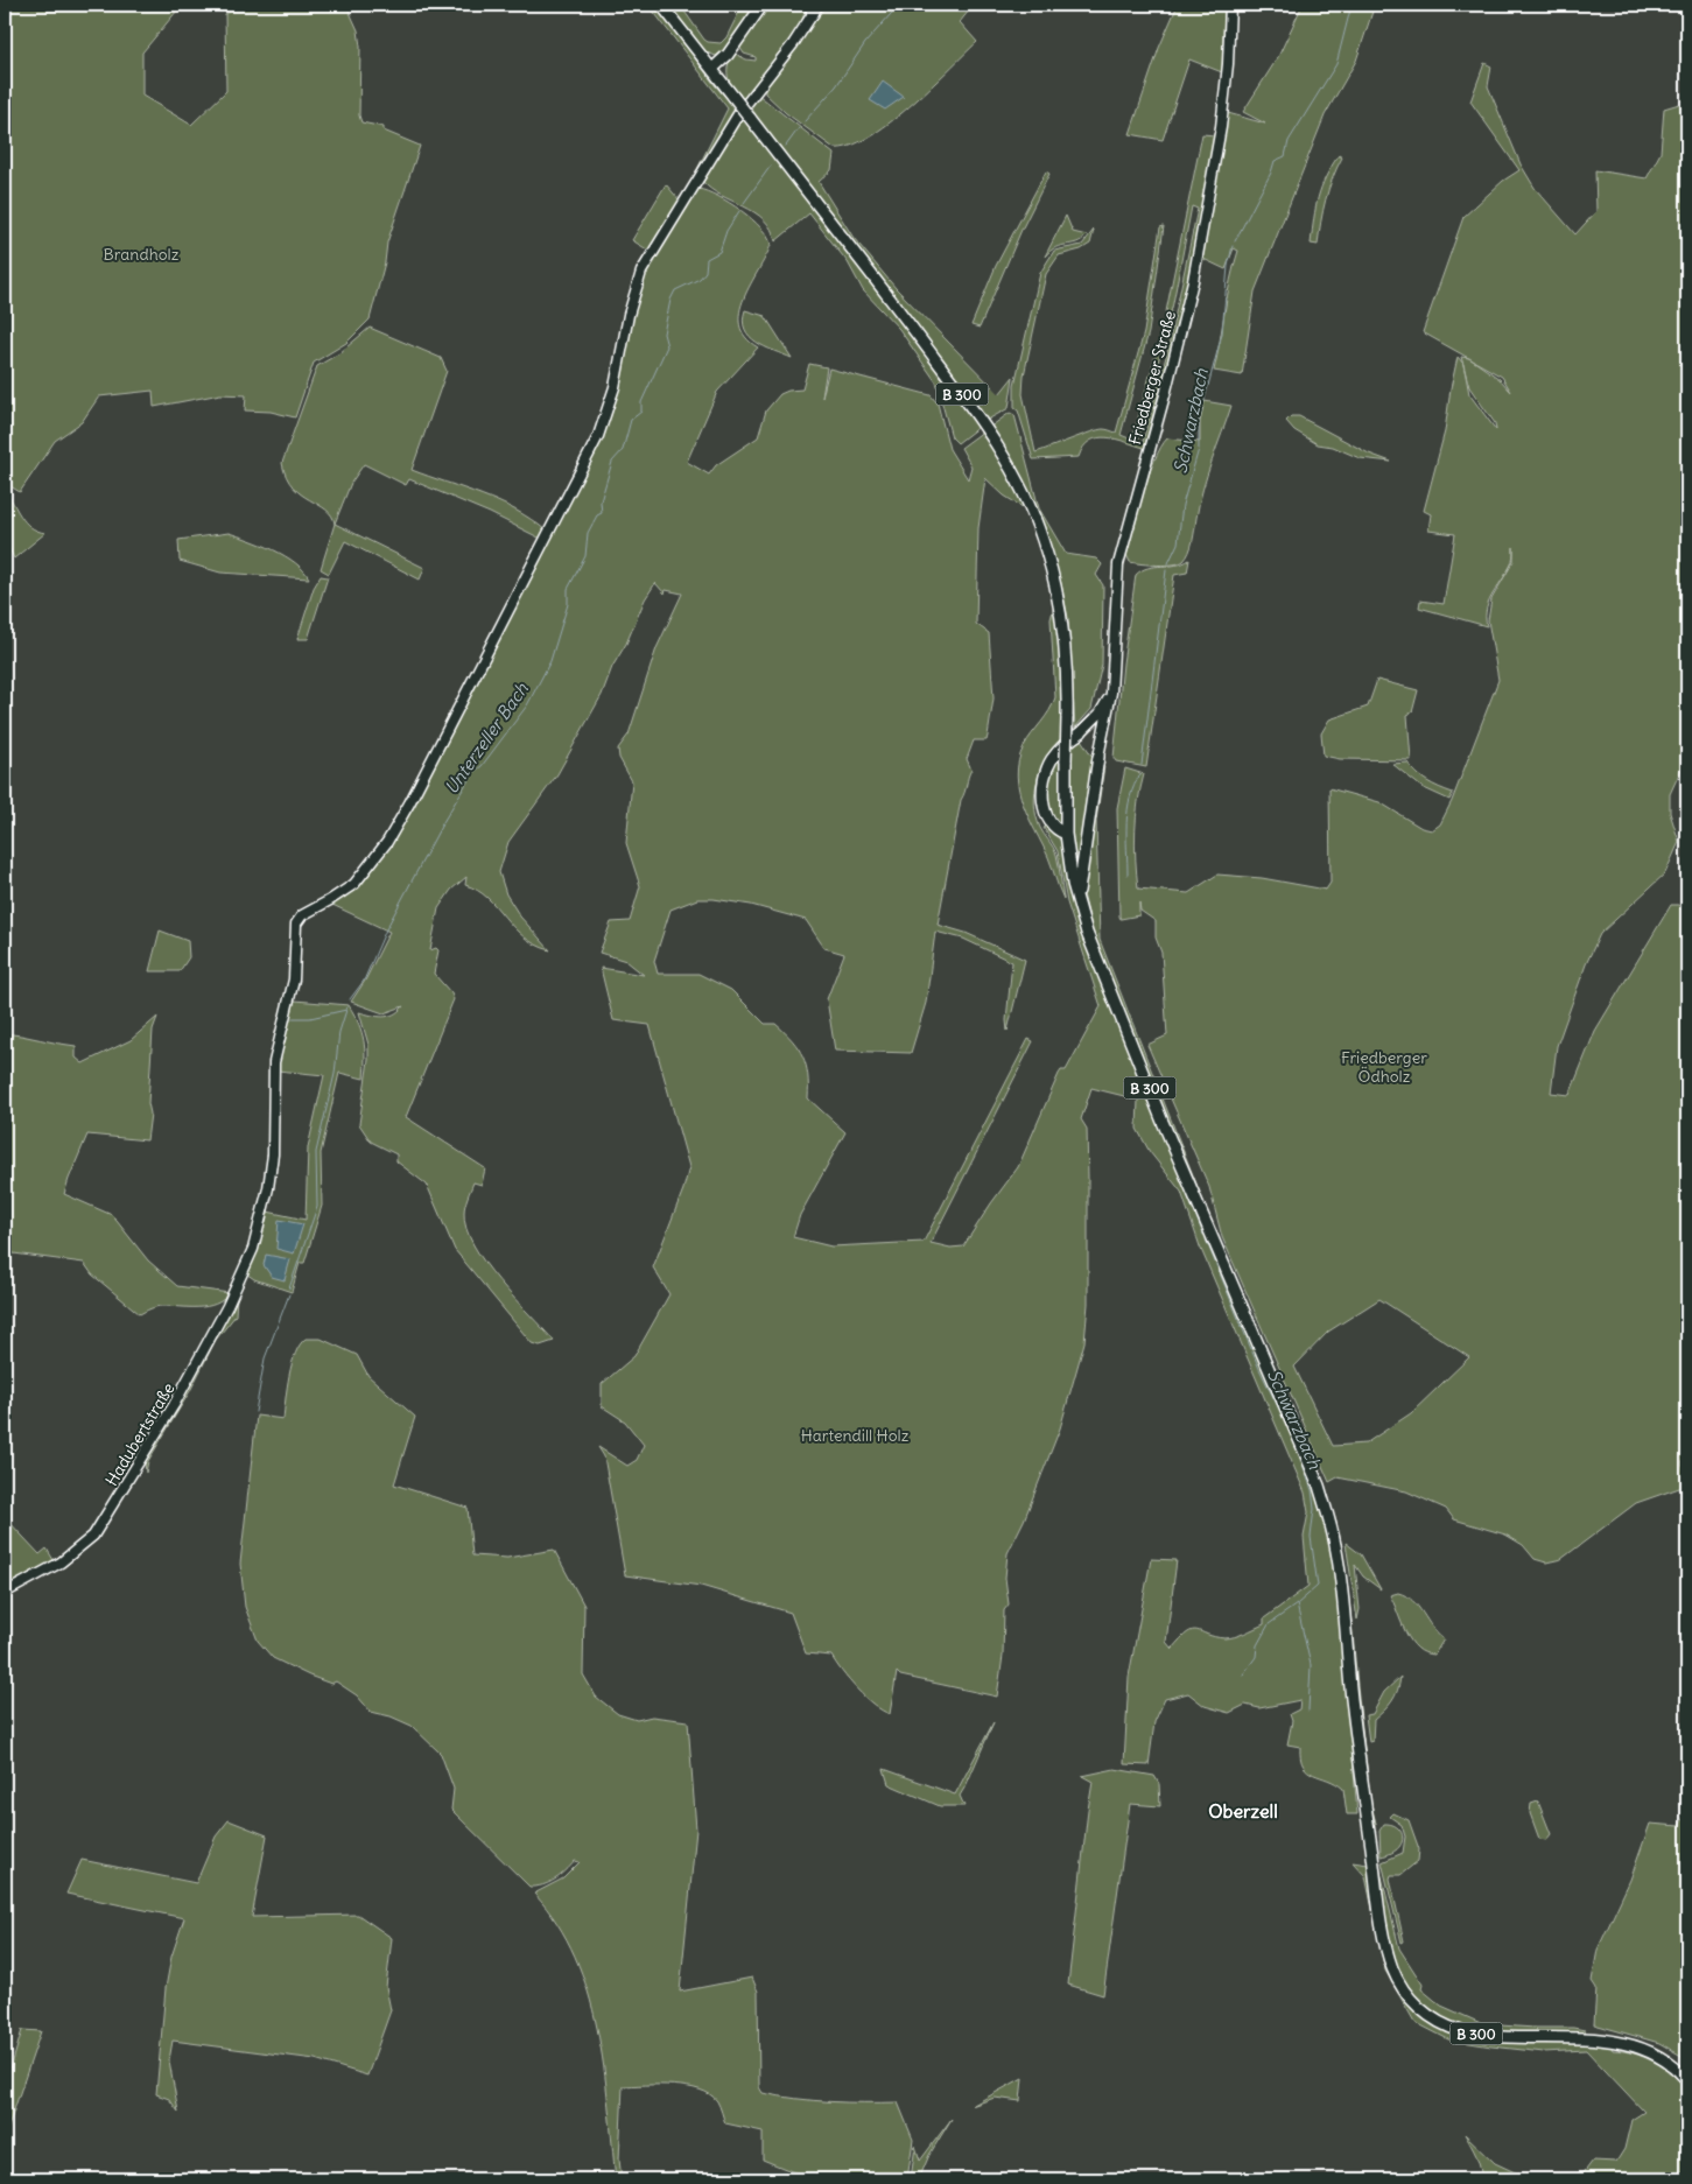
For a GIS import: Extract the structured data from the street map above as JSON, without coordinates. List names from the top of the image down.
{
  "streets": {
    "main road": ["B 300"],
    "street": ["Friedberger Straße", "Hadubertstraße"]
  },
  "districts": ["Oberzell"],
  "water": ["Schwarzbach", "Unterzeller Bach"],
  "parks": ["Brandholz", "Friedberger Ödholz", "Hartendill Holz"]
}
